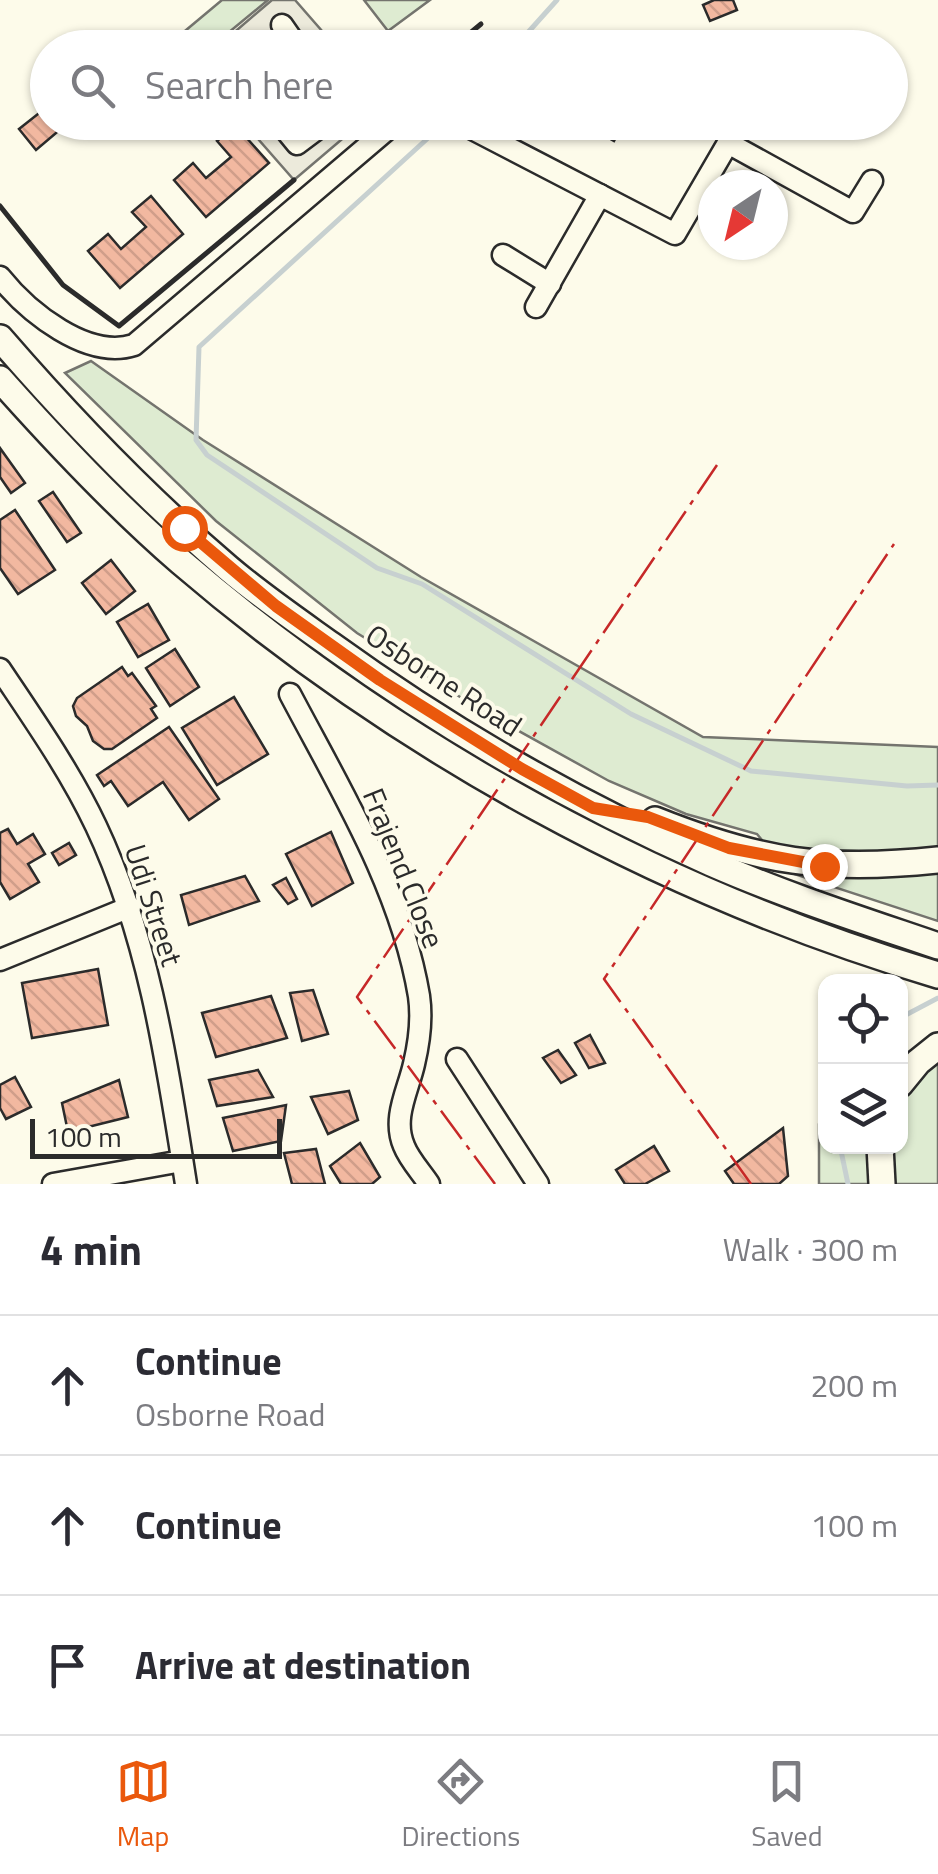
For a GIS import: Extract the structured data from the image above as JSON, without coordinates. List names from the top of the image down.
{
  "streets": {
    "main road": ["Osborne Road"],
    "street": ["Frajend Close", "Udi Street"]
  },
  "scale_bar": "100 m",
  "north": "bottom left",
  "page": {
    "search": "Search here",
    "scale": "100 m",
    "heading": ["4 min", "Walk · 300 m"],
    "list": [
      ["Continue", "Osborne Road", "200 m"],
      ["Continue", "100 m"],
      "Arrive at destination"
    ],
    "nav": ["Map", "Directions", "Saved"]
  }
}
